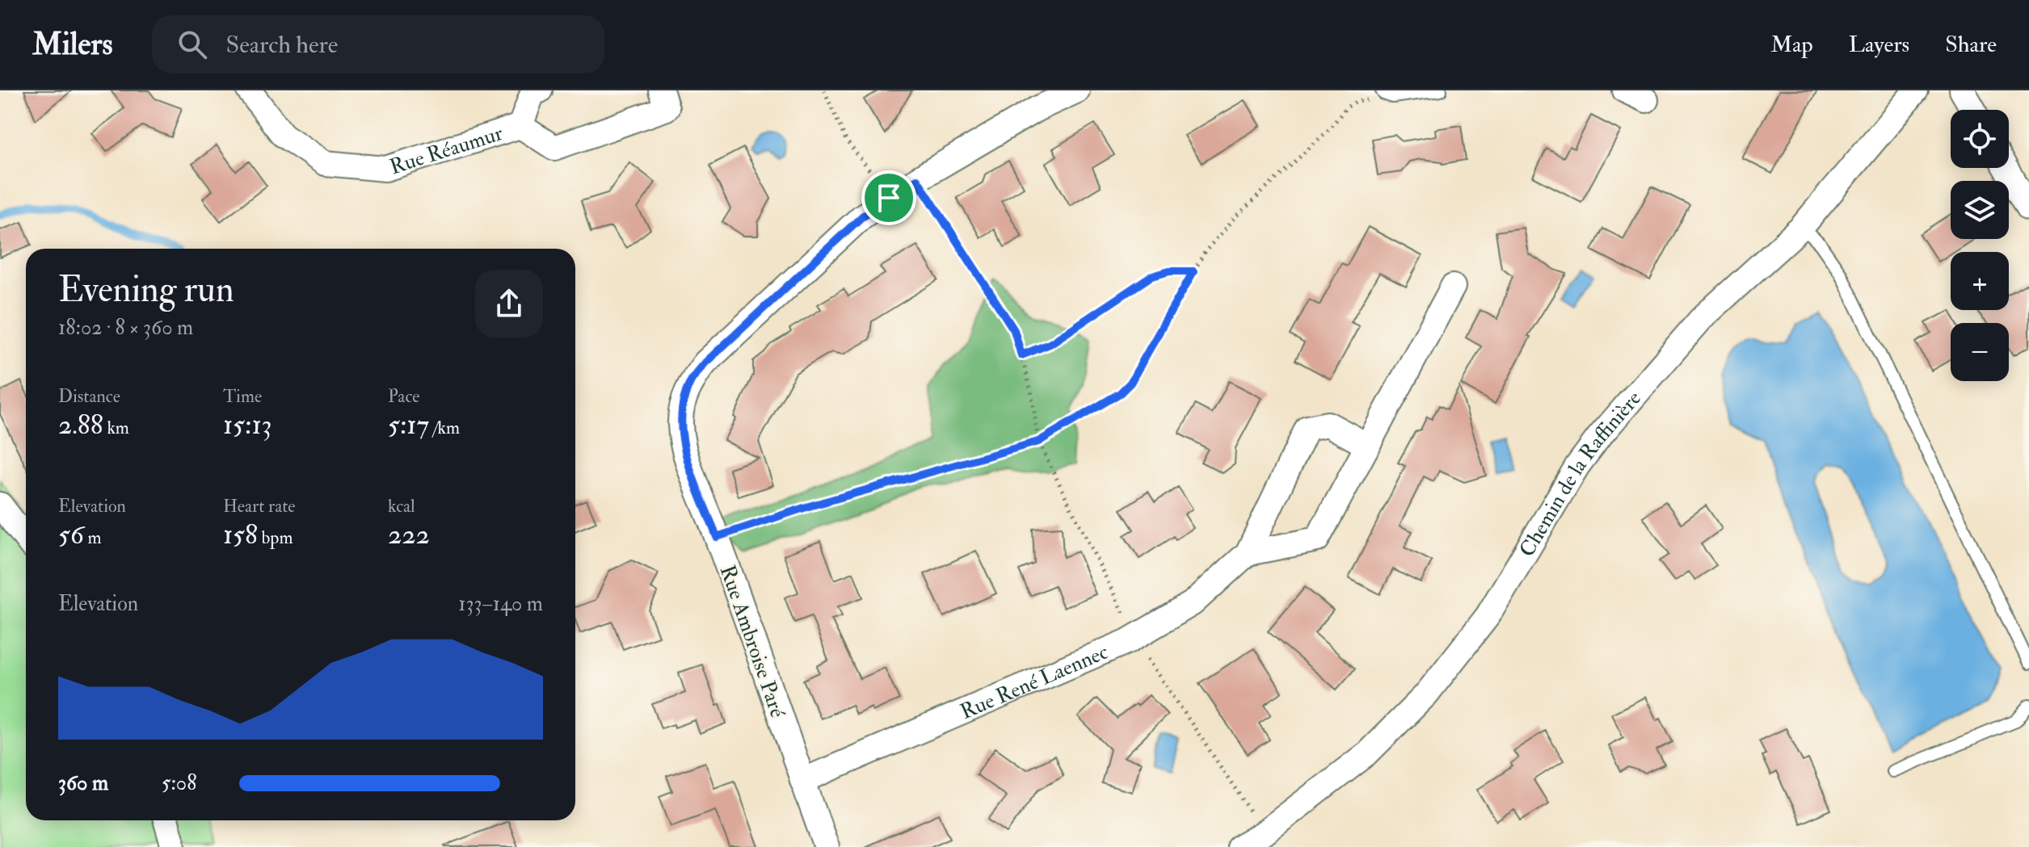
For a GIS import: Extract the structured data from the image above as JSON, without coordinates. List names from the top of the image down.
{
  "streets": {
    "street": [
      "Rue Réaumur",
      "Chemin de la Raffinière",
      "Rue Ambroise Paré",
      "Rue René Laennec"
    ]
  },
  "crossings": [
    ["Rue Ambroise Paré", "Rue René Laennec"]
  ],
  "page": {
    "header": "Milers",
    "search": "Search here",
    "nav": ["Map", "Layers", "Share"],
    "map_buttons": ["+", "−"],
    "heading": ["Evening run", "18:02 · 8 × 360 m"],
    "stats": [
      ["Distance", "2.88 km"],
      ["Time", "15:13"],
      ["Pace", "5:17 /km"],
      ["Elevation", "56 m"],
      ["Heart rate", "158 bpm"],
      ["kcal", "222"]
    ],
    "chart": ["Elevation", "133–140 m"],
    "list": [
      {
        "name": "360 m",
        "note": "5:08"
      }
    ]
  }
}
